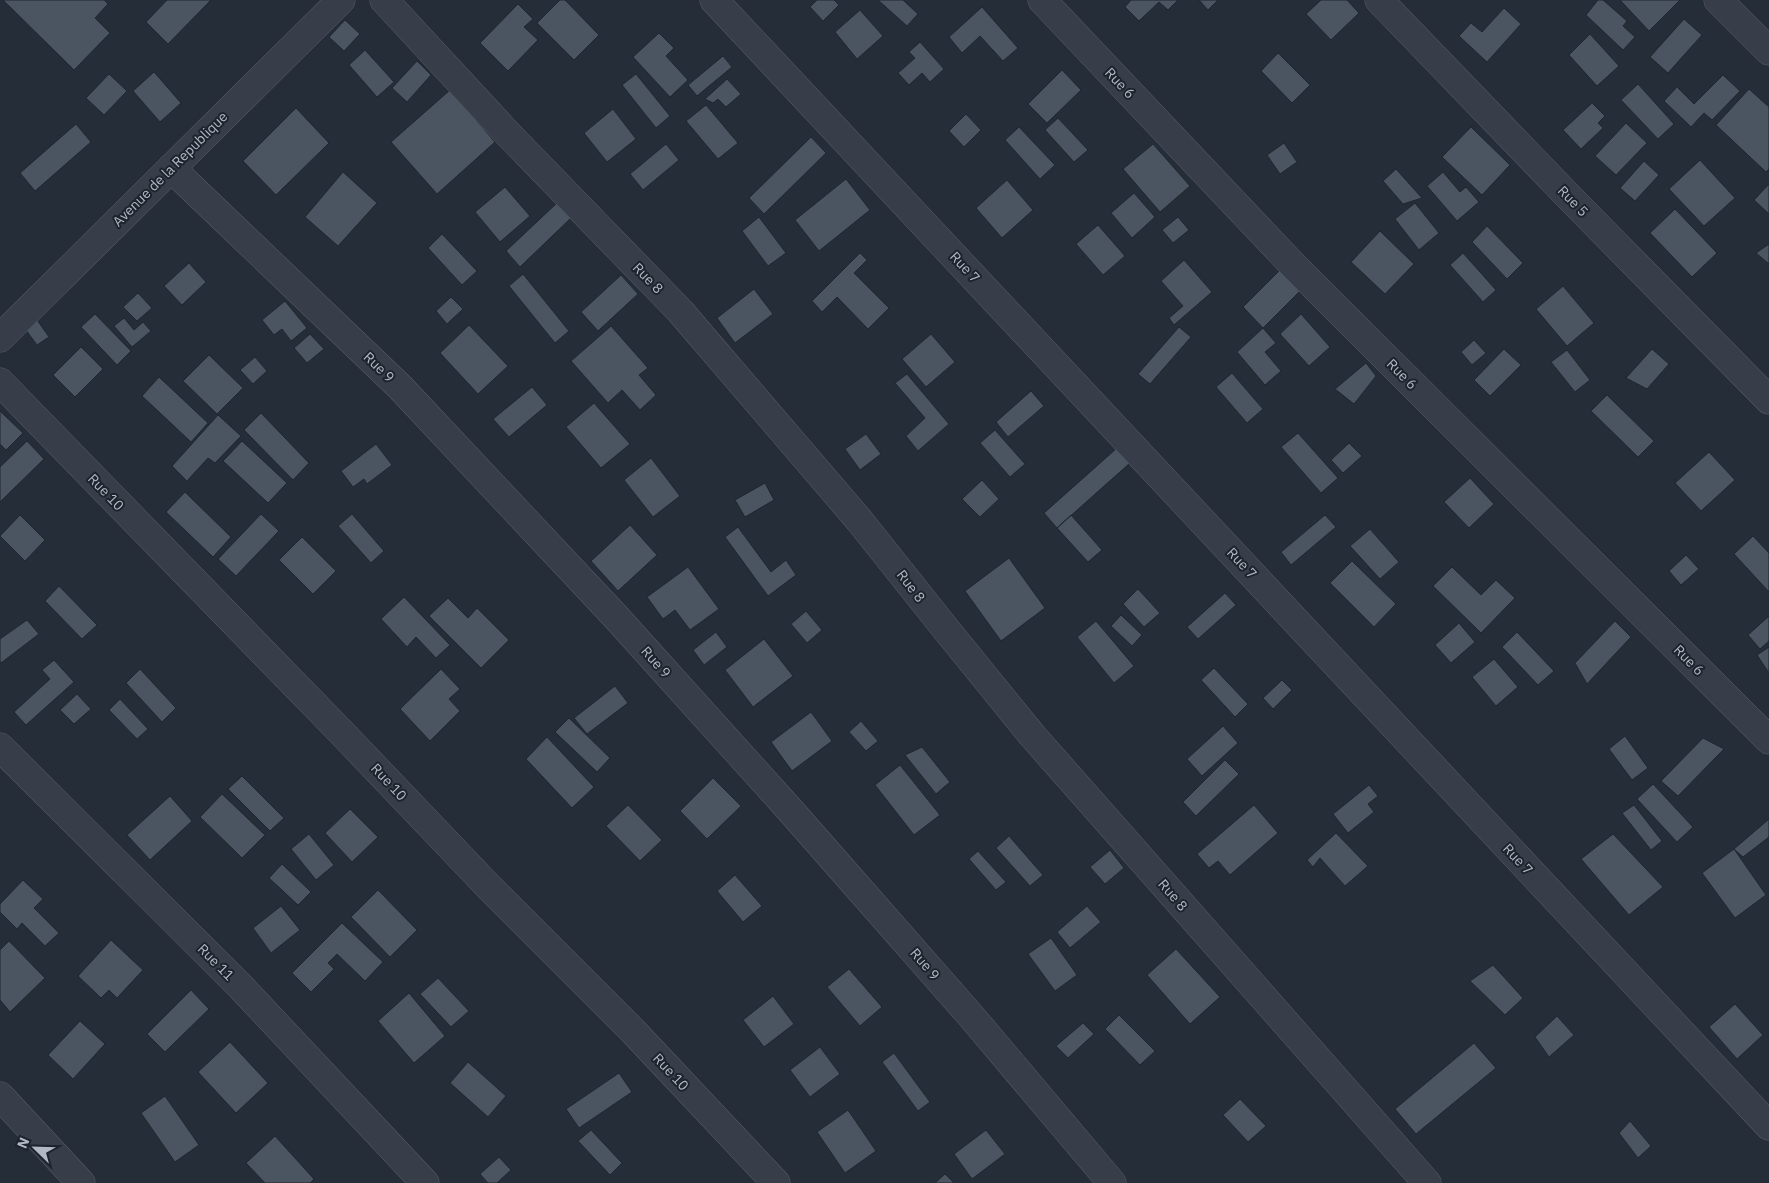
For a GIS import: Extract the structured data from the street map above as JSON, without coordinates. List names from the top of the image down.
{
  "streets": {
    "street": [
      "Rue 6",
      "Avenue de la Republique",
      "Rue 5",
      "Rue 7",
      "Rue 8",
      "Rue 9",
      "Rue 10",
      "Rue 11"
    ]
  },
  "crossings": [
    ["Avenue de la Republique", "Rue 9"]
  ],
  "north": "top left"
}
